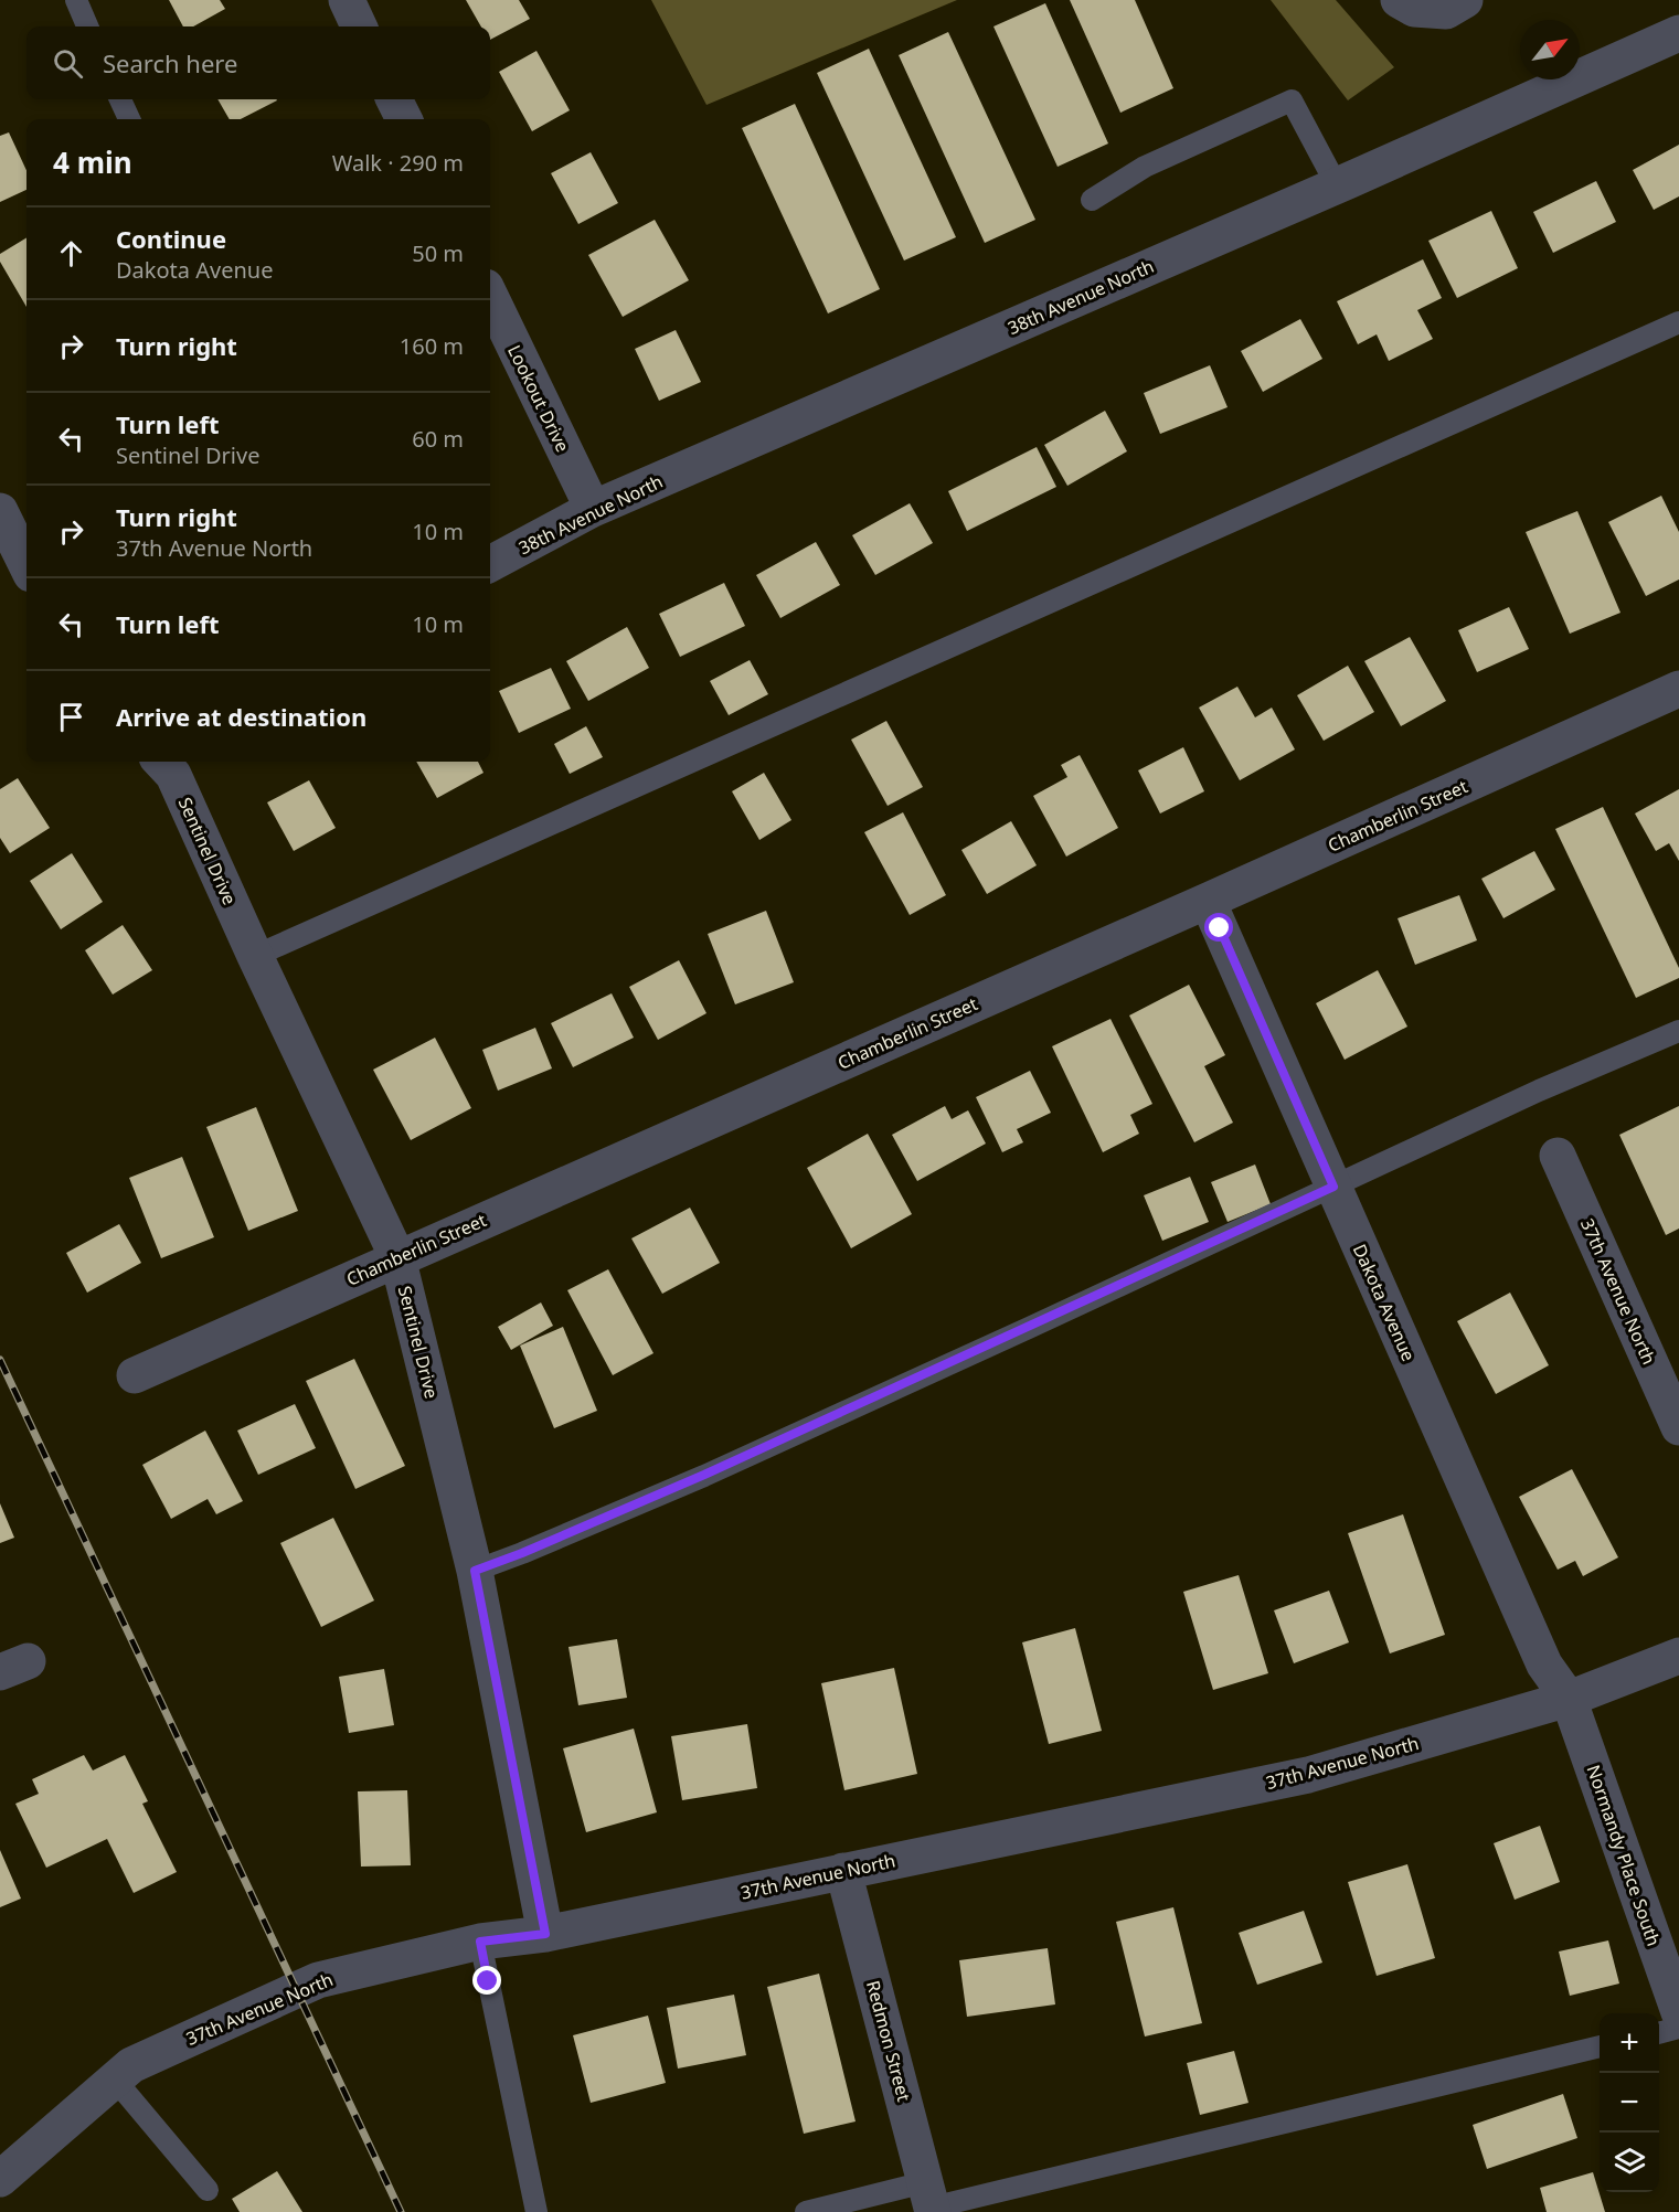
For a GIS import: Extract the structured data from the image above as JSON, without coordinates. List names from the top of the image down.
{
  "streets": {
    "street": [
      "38th Avenue North",
      "Lookout Drive",
      "Chamberlin Street",
      "Sentinel Drive",
      "37th Avenue North",
      "Dakota Avenue",
      "Normandy Place South",
      "Redmon Street"
    ]
  },
  "crossings": [
    ["38th Avenue North", "Lookout Drive"],
    ["Chamberlin Street", "Sentinel Drive"],
    ["Chamberlin Street", "Dakota Avenue"],
    ["Sentinel Drive", "37th Avenue North"],
    ["37th Avenue North", "Dakota Avenue"],
    ["37th Avenue North", "Normandy Place South"],
    ["37th Avenue North", "Redmon Street"],
    ["Dakota Avenue", "Normandy Place South"]
  ],
  "north": "top right",
  "page": {
    "search": "Search here",
    "heading": ["4 min", "Walk · 290 m"],
    "list": [
      ["Continue", "Dakota Avenue", "50 m"],
      ["Turn right", "160 m"],
      ["Turn left", "Sentinel Drive", "60 m"],
      ["Turn right", "37th Avenue North", "10 m"],
      ["Turn left", "10 m"],
      "Arrive at destination"
    ],
    "map_buttons": ["+", "−"]
  }
}
